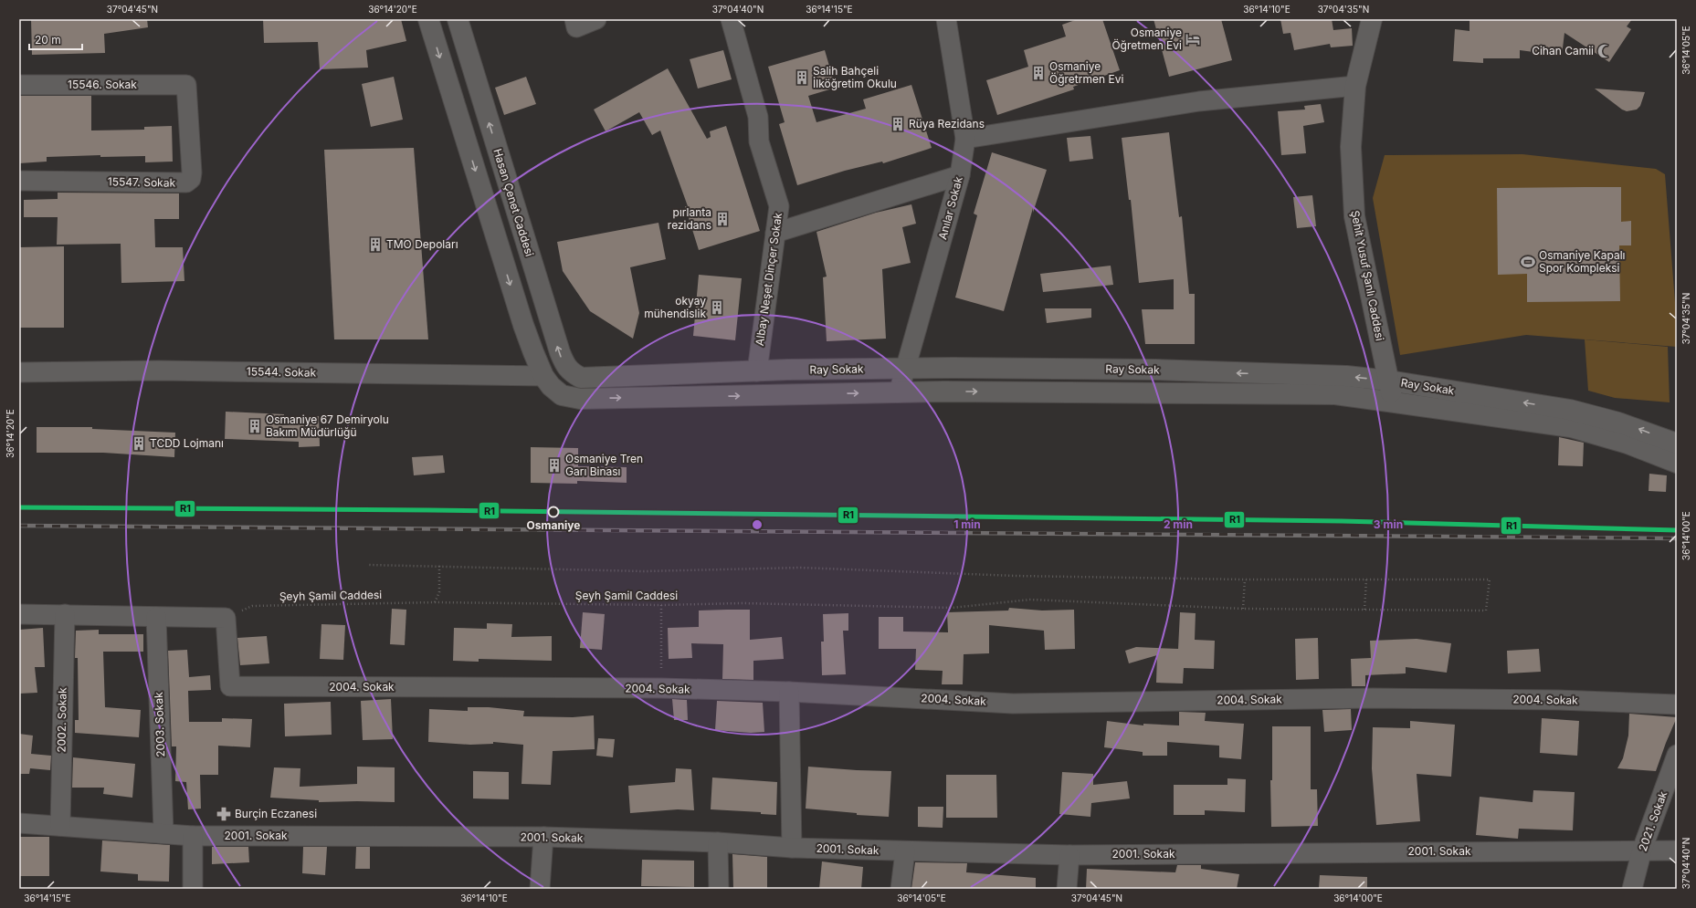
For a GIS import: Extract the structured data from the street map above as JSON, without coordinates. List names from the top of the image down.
{
  "streets": {
    "street": [
      "15546. Sokak",
      "15547. Sokak",
      "Hasan Çenet Caddesi",
      "Anılar Sokak",
      "Şehit Yusuf Şanlı Caddesi",
      "Albay Neşet Dinçer Sokak",
      "Ray Sokak",
      "15544. Sokak",
      "2004. Sokak",
      "2002. Sokak",
      "2003. Sokak",
      "2021. Sokak",
      "2001. Sokak"
    ],
    "path": ["Şeyh Şamil Caddesi"]
  },
  "crossings": [
    ["15546. Sokak", "15547. Sokak"],
    ["Hasan Çenet Caddesi", "Ray Sokak"],
    ["Anılar Sokak", "Ray Sokak"],
    ["Şehit Yusuf Şanlı Caddesi", "Ray Sokak"],
    ["Albay Neşet Dinçer Sokak", "Ray Sokak"],
    ["Şeyh Şamil Caddesi", "2004. Sokak"],
    ["2002. Sokak", "2001. Sokak"],
    ["2003. Sokak", "2001. Sokak"],
    ["2021. Sokak", "2001. Sokak"]
  ],
  "places": {
    "hotel": ["Osmaniye Öğretmen Evi"],
    "mosque": ["Cihan Camii"],
    "building": [
      "Osmaniye Öğretrmen Evi",
      "Salih Bahçeli İlköğretim Okulu",
      "Rüya Rezidans",
      "pırlanta rezidans",
      "TMO Depoları",
      "okyay mühendislik",
      "Osmaniye 67 Demiryolu Bakım Müdürlüğü",
      "TCDD Lojmanı",
      "Osmaniye Tren Garı Binası"
    ],
    "sports": ["Osmaniye Kapalı Spor Kompleksi"],
    "other": ["Osmaniye"],
    "pharmacy": ["Burçin Eczanesi"]
  },
  "lines": ["transit line R1"],
  "scale_bar": "20 m",
  "coordinates": [
    "37°04'45\"N",
    "36°14'20\"E",
    "37°04'40\"N",
    "36°14'15\"E",
    "36°14'10\"E",
    "37°04'35\"N",
    "36°14'05\"E",
    "36°14'00\"E"
  ],
  "rings": ["1 min", "2 min", "3 min"]
}
